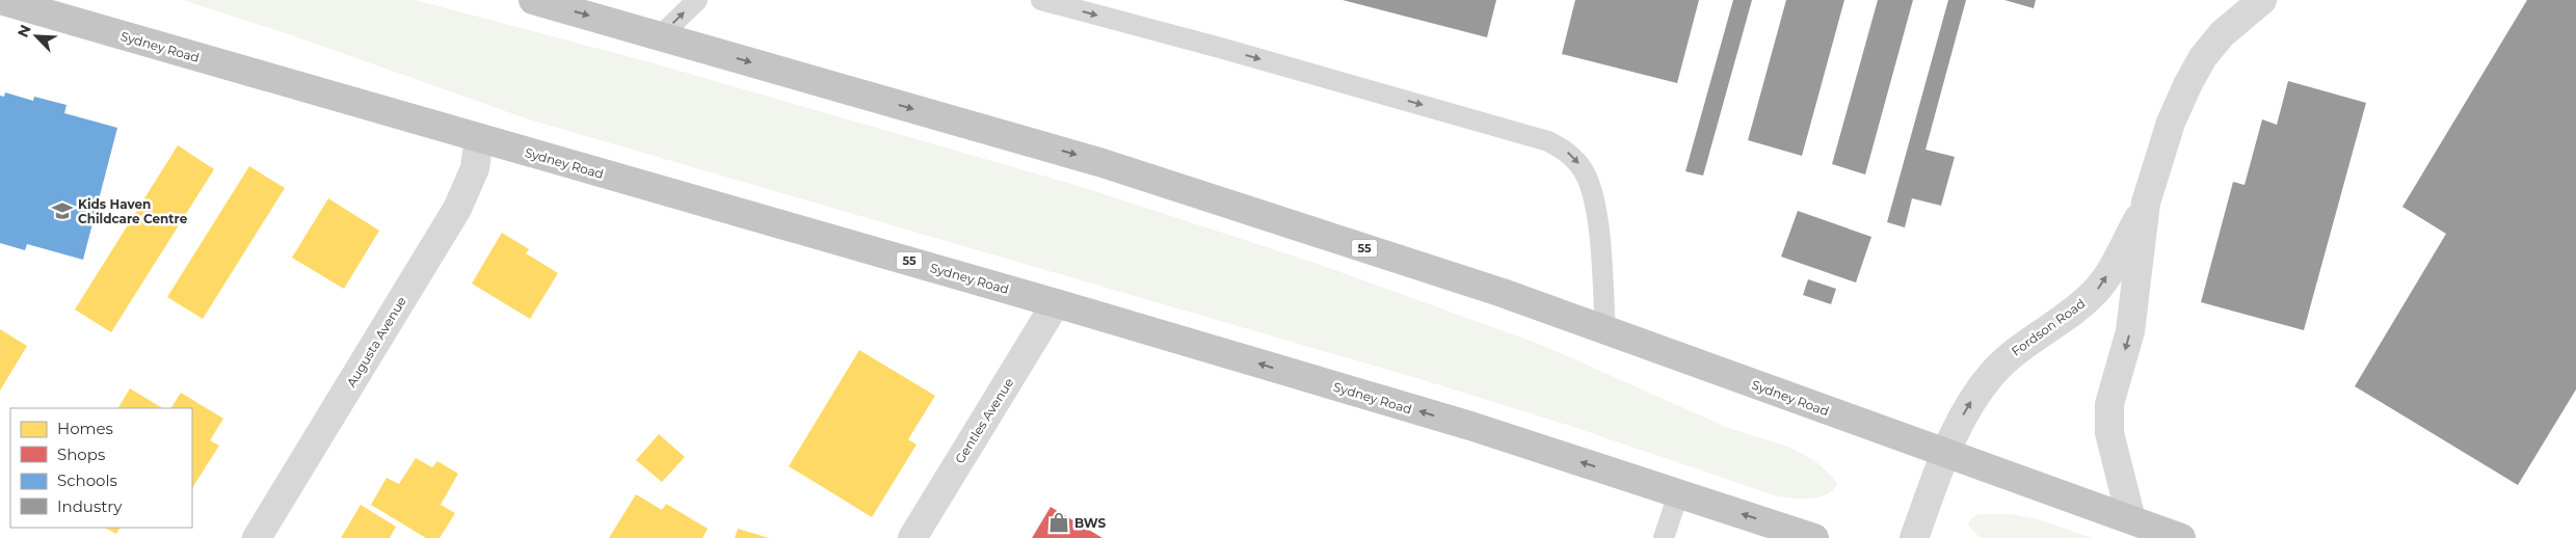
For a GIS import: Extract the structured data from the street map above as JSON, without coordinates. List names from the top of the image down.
{
  "streets": {
    "highway": ["Sydney Road", "55"],
    "street": ["Fordson Road", "Augusta Avenue", "Gentles Avenue"]
  },
  "crossings": [
    ["Sydney Road", "Fordson Road"],
    ["Sydney Road", "Augusta Avenue"],
    ["Sydney Road", "Gentles Avenue"]
  ],
  "places": {
    "school or university": ["Kids Haven Childcare Centre"],
    "shop": ["BWS"]
  },
  "legend": [
    "Homes",
    "Shops",
    "Schools",
    "Industry"
  ],
  "north": "top left"
}
